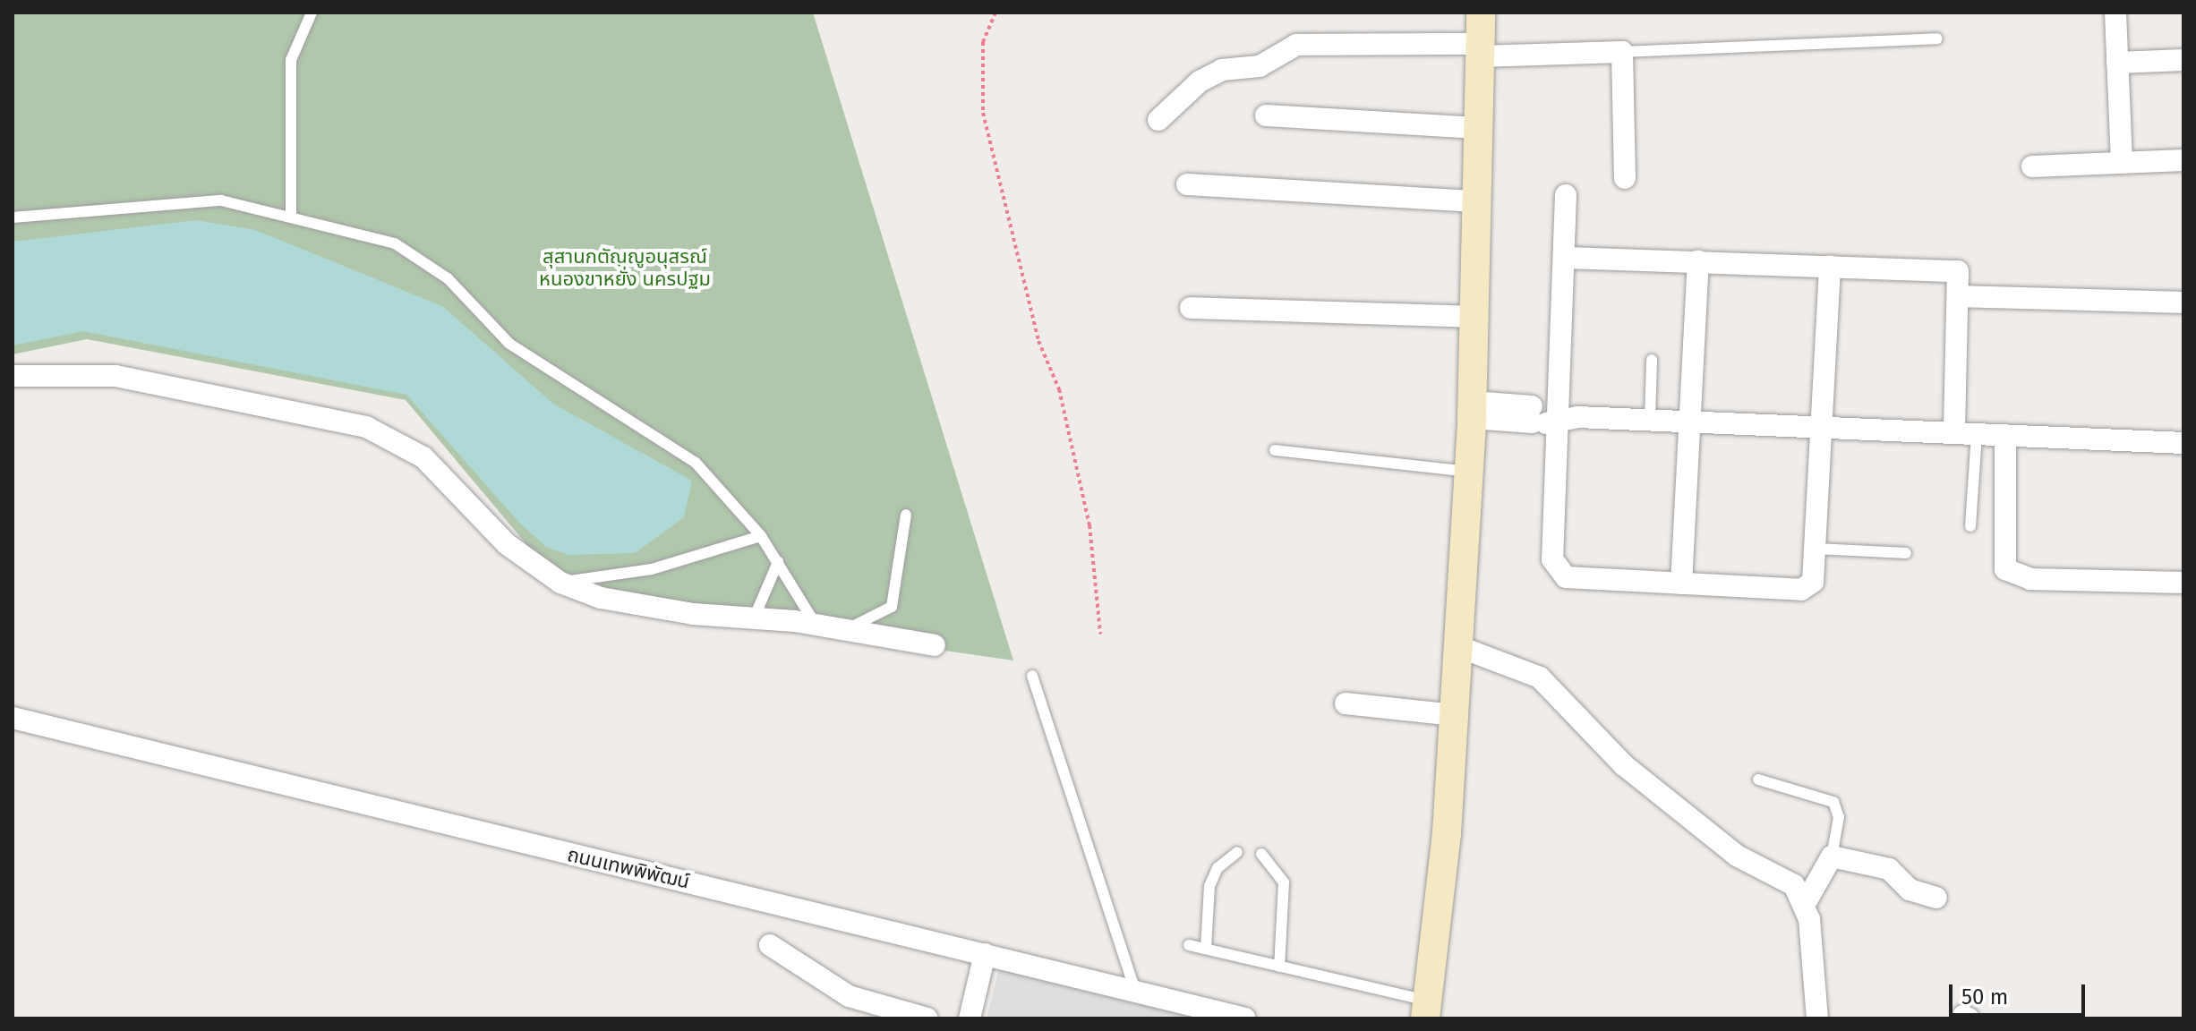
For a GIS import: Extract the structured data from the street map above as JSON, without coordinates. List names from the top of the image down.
{
  "streets": {
    "street": ["ถนนเทพพิพัฒน์"]
  },
  "parks": ["สุสานกตัญญูอนุสรณ์ หนองขาหยั่ง นครปฐม"],
  "scale_bar": "50 m"
}
